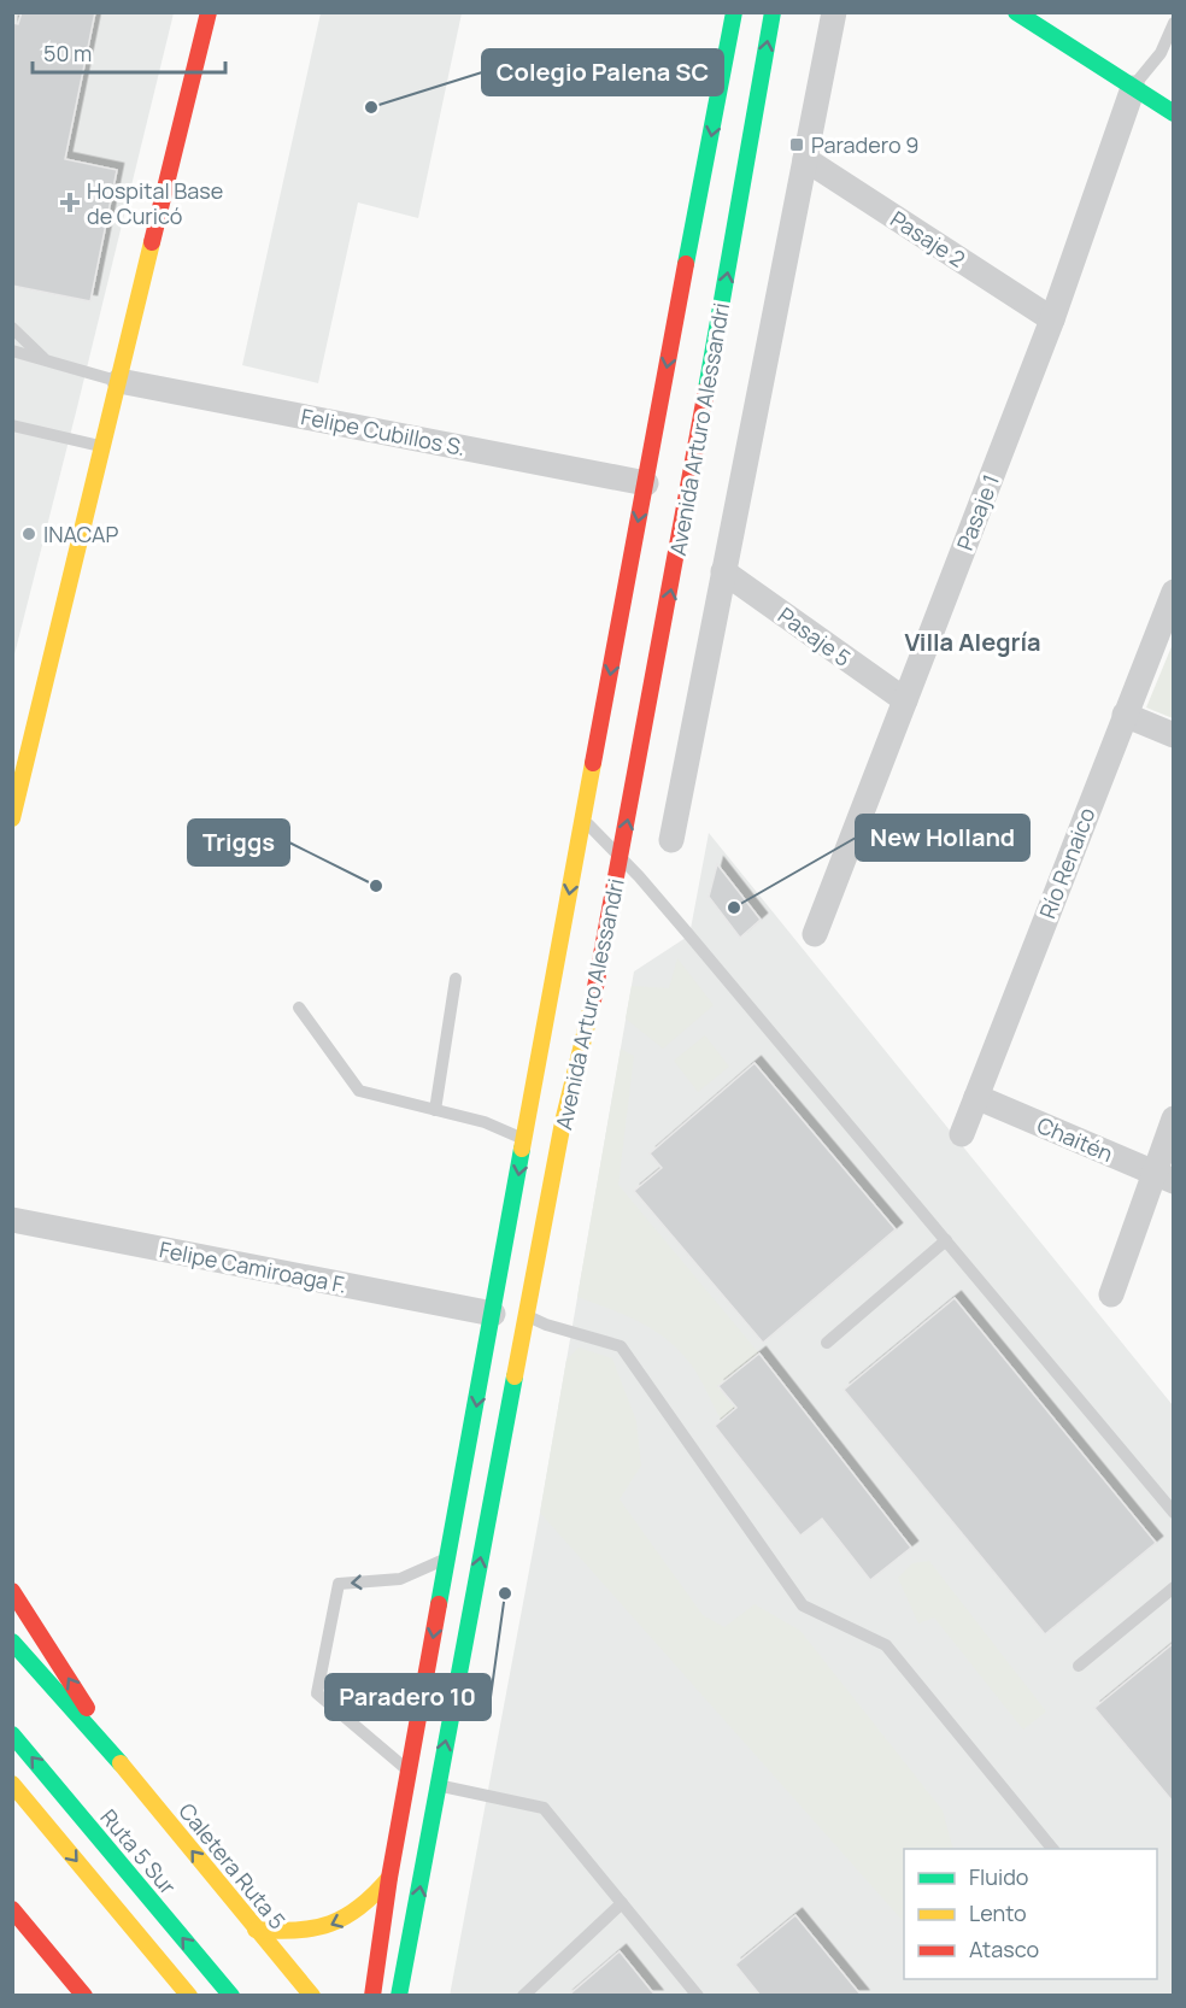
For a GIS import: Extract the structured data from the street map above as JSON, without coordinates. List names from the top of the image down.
{
  "streets": {
    "main road": ["Avenida Arturo Alessandri", "Ruta 5 Sur", "Caletera Ruta 5"],
    "street": [
      "Pasaje 2",
      "Felipe Cubillos S.",
      "Pasaje 1",
      "Pasaje 5",
      "Río Renaico",
      "Chaitén",
      "Felipe Camiroaga F."
    ]
  },
  "crossings": [
    ["Pasaje 2", "Pasaje 1"],
    ["Avenida Arturo Alessandri", "Felipe Cubillos S."],
    ["Avenida Arturo Alessandri", "Felipe Camiroaga F."],
    ["Pasaje 1", "Pasaje 5"],
    ["Río Renaico", "Chaitén"]
  ],
  "districts": ["Villa Alegría"],
  "places": {
    "other": [
      "Colegio Palena SC",
      "INACAP",
      "Triggs",
      "New Holland",
      "Paradero 10"
    ],
    "transit": ["Paradero 9"],
    "health": ["Hospital Base de Curicó"]
  },
  "legend": ["Fluido", "Lento", "Atasco"],
  "scale_bar": "50 m"
}
